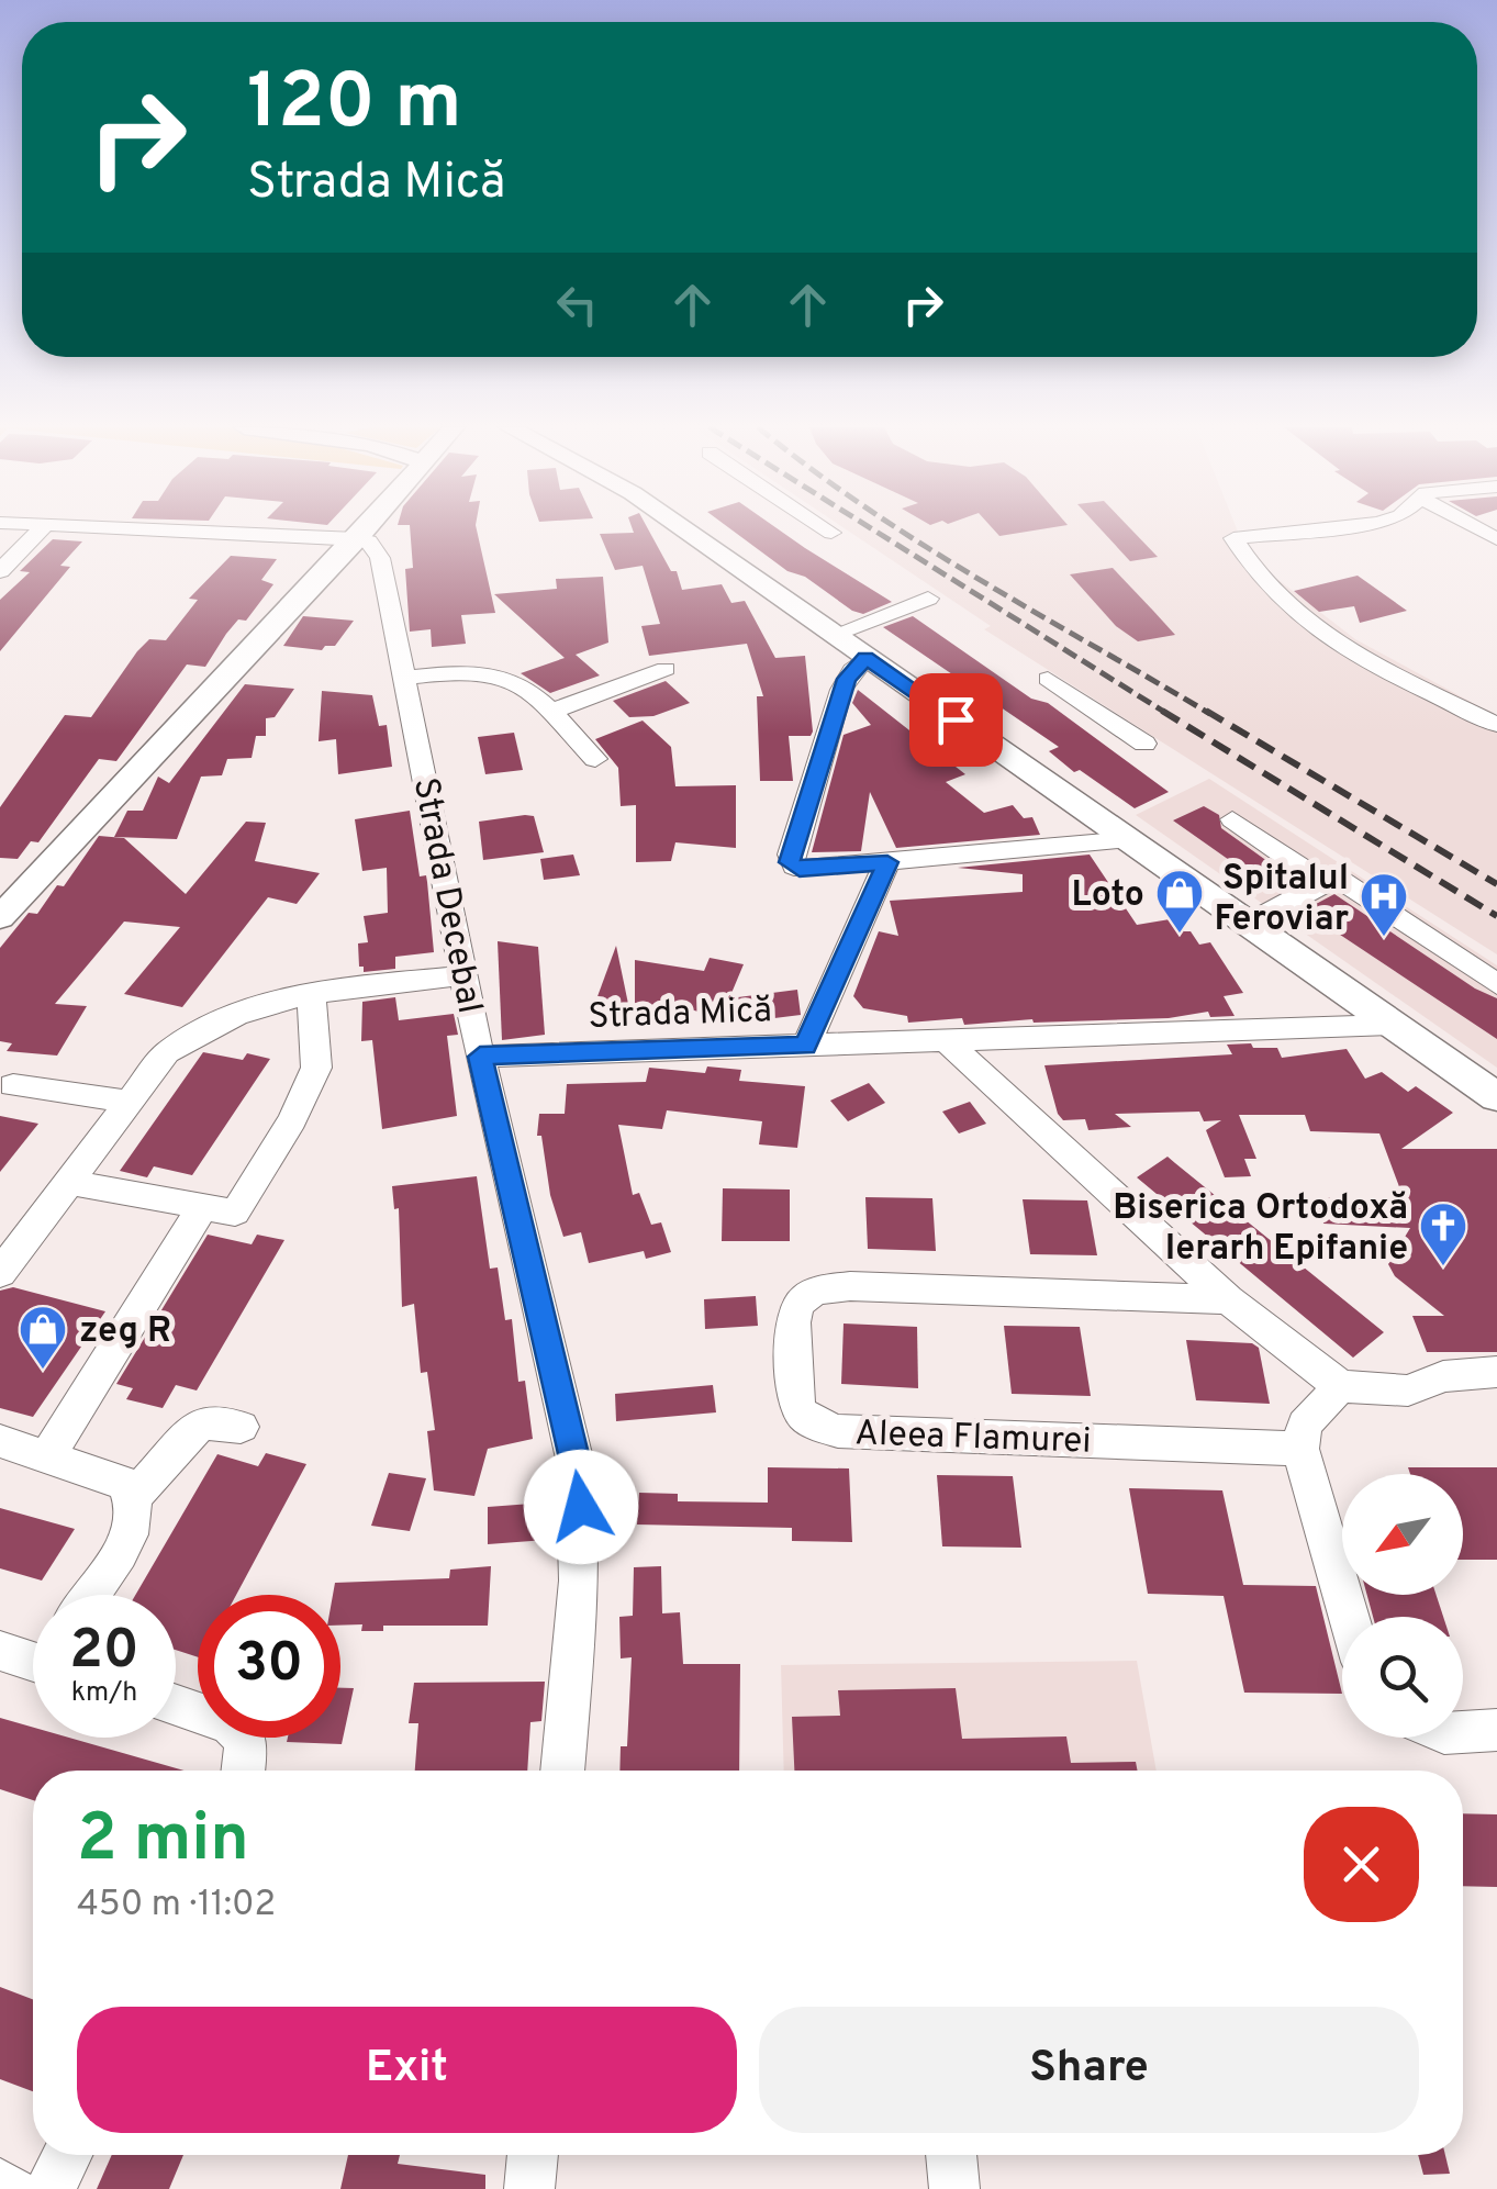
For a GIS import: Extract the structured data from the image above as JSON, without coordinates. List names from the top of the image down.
{
  "streets": {
    "street": ["Strada Decebal", "Strada Mică", "Aleea Flamurei"]
  },
  "crossings": [
    ["Strada Decebal", "Strada Mică"]
  ],
  "places": {
    "shop": ["Loto", "zeg R"],
    "hospital": ["Spitalul Feroviar"],
    "church": ["Biserica Ortodoxă Ierarh Epifanie"]
  },
  "north": "bottom left",
  "page": {
    "turn": ["120 m", "Strada Mică"],
    "speed": "20 km/h",
    "limit": "30",
    "heading": ["2 min", "450 m · 11:02"],
    "buttons": ["Exit", "Share"]
  }
}
